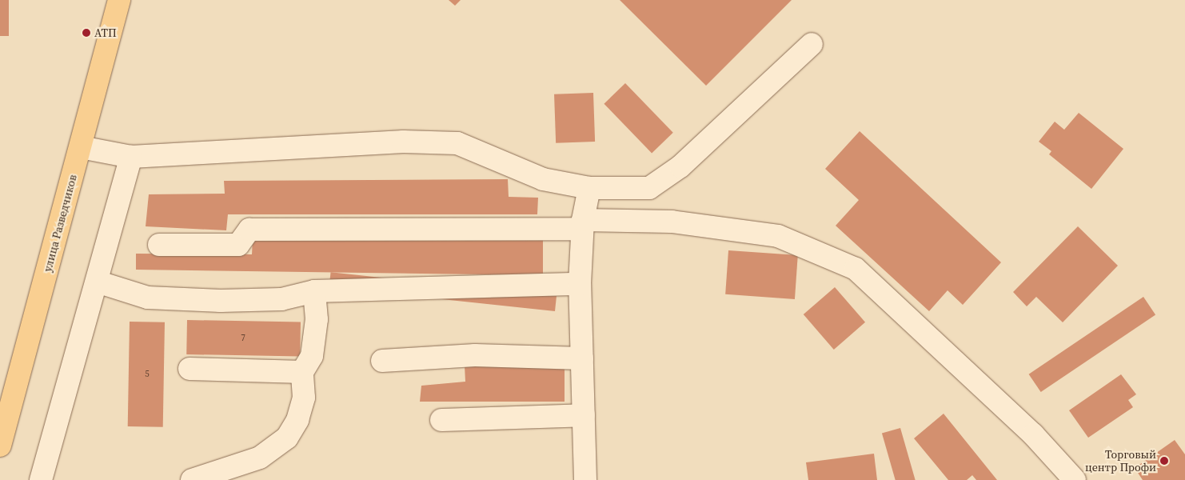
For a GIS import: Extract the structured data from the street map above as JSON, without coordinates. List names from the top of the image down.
{
  "streets": {
    "main road": ["улица Разведчиков"]
  },
  "places": ["АТП", "Торговый центр Профи"],
  "house_numbers": ["7", "5"]
}
